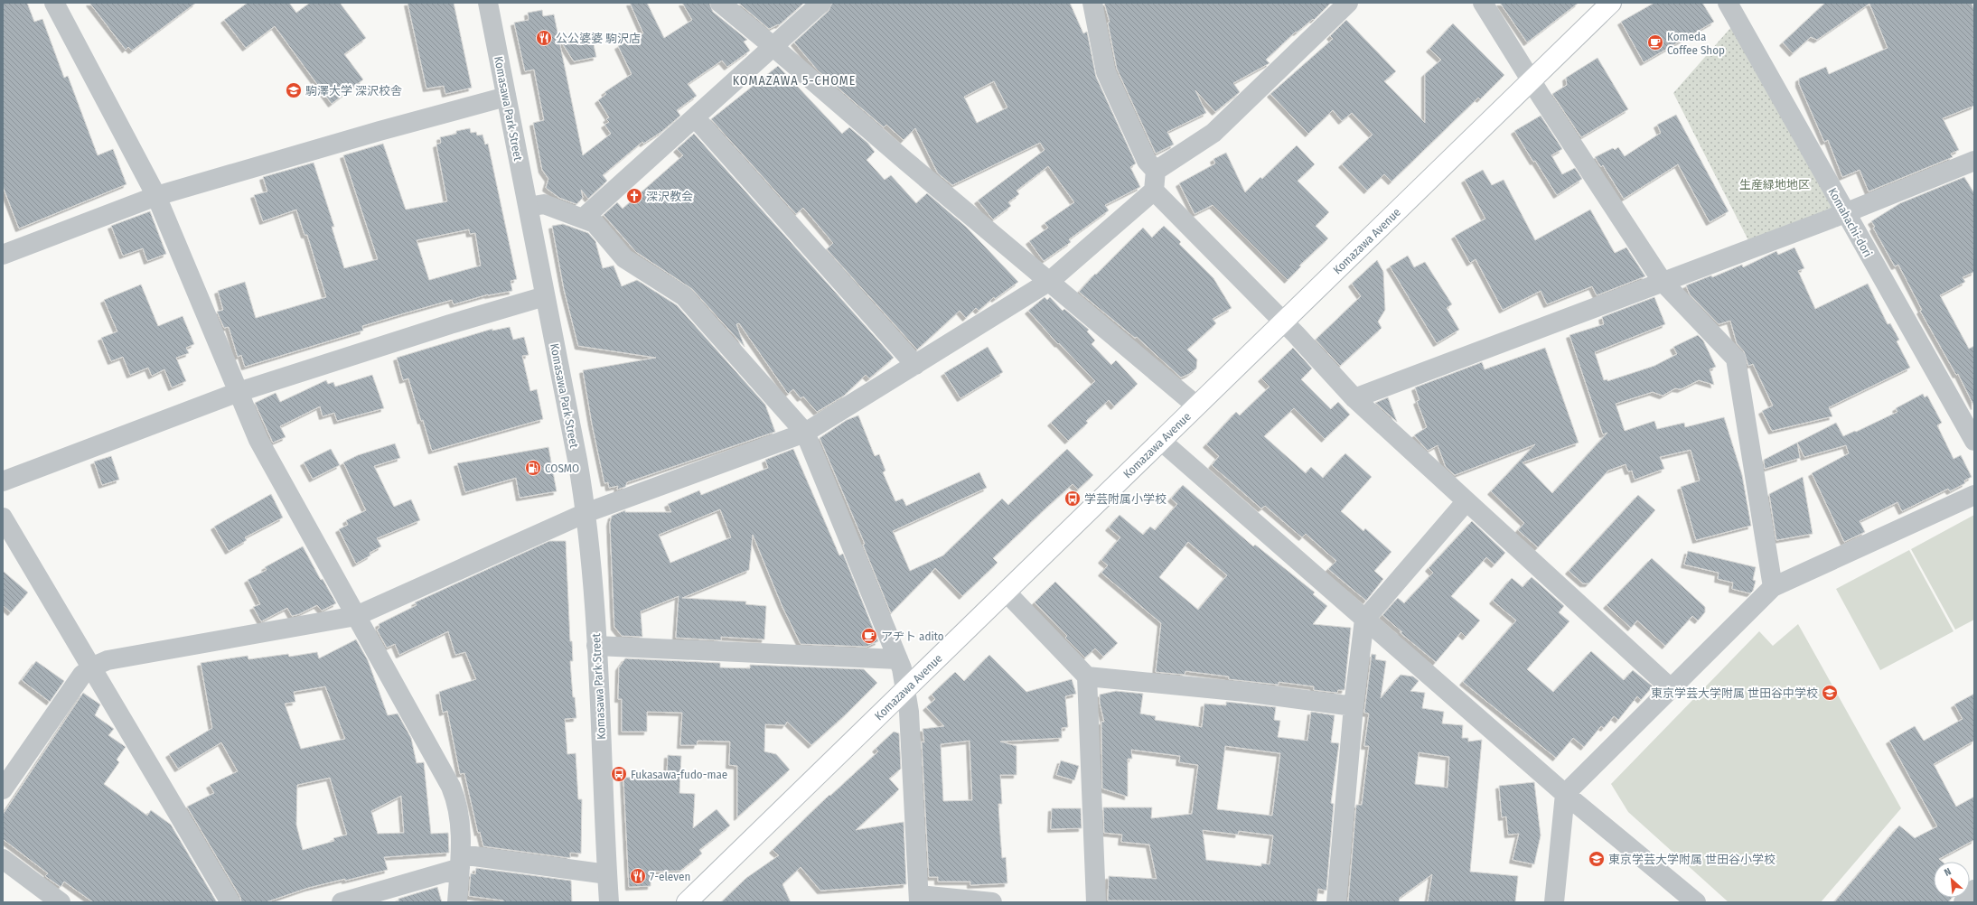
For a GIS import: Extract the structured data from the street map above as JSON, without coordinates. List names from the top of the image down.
{
  "streets": {
    "main road": ["Komazawa Avenue"],
    "street": ["Komasawa Park Street", "Komahachi-dori"]
  },
  "districts": ["KOMAZAWA 5-CHOME"],
  "parks": ["生産緑地地区"],
  "places": {
    "restaurant": ["公公婆婆 駒沢店", "7-eleven"],
    "cafe": ["Komeda Coffee Shop", "アヂト adito"],
    "school or university": ["駒澤大学 深沢校舎", "東京学芸大学附属 世田谷中学校", "東京学芸大学附属 世田谷小学校"],
    "church": ["深沢教会"],
    "fuel station": ["COSMO"],
    "bus stop": ["学芸附属小学校", "Fukasawa-fudo-mae"]
  },
  "north": "top left"
}
